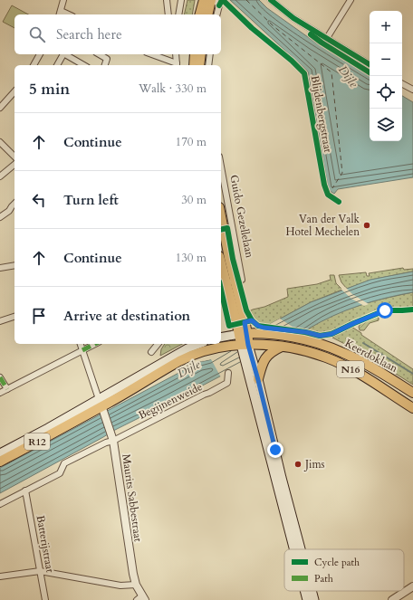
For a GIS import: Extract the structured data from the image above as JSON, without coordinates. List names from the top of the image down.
{
  "streets": {
    "main road": [
      "Guido Gezellelaan",
      "Keerdoklaan",
      "N16",
      "R12"
    ],
    "street": ["Begijnenweide", "Maurits Sabbestraat", "Batterijstraat"],
    "cycle path": ["Blijdenbergstraat"]
  },
  "crossings": [
    ["Guido Gezellelaan", "Keerdoklaan"],
    ["Guido Gezellelaan", "N16"],
    ["Guido Gezellelaan", "R12"],
    ["Keerdoklaan", "N16"],
    ["Keerdoklaan", "R12"],
    ["N16", "R12"],
    ["Begijnenweide", "Maurits Sabbestraat"],
    ["R12", "Maurits Sabbestraat"]
  ],
  "water": ["Dijle"],
  "places": ["Van der Valk Hotel Mechelen", "Jims"],
  "legend": ["Cycle path", "Path"],
  "page": {
    "map_buttons": ["+", "−"],
    "search": "Search here",
    "heading": ["5 min", "Walk · 330 m"],
    "list": [
      ["Continue", "170 m"],
      ["Turn left", "30 m"],
      ["Continue", "130 m"],
      "Arrive at destination"
    ]
  }
}
